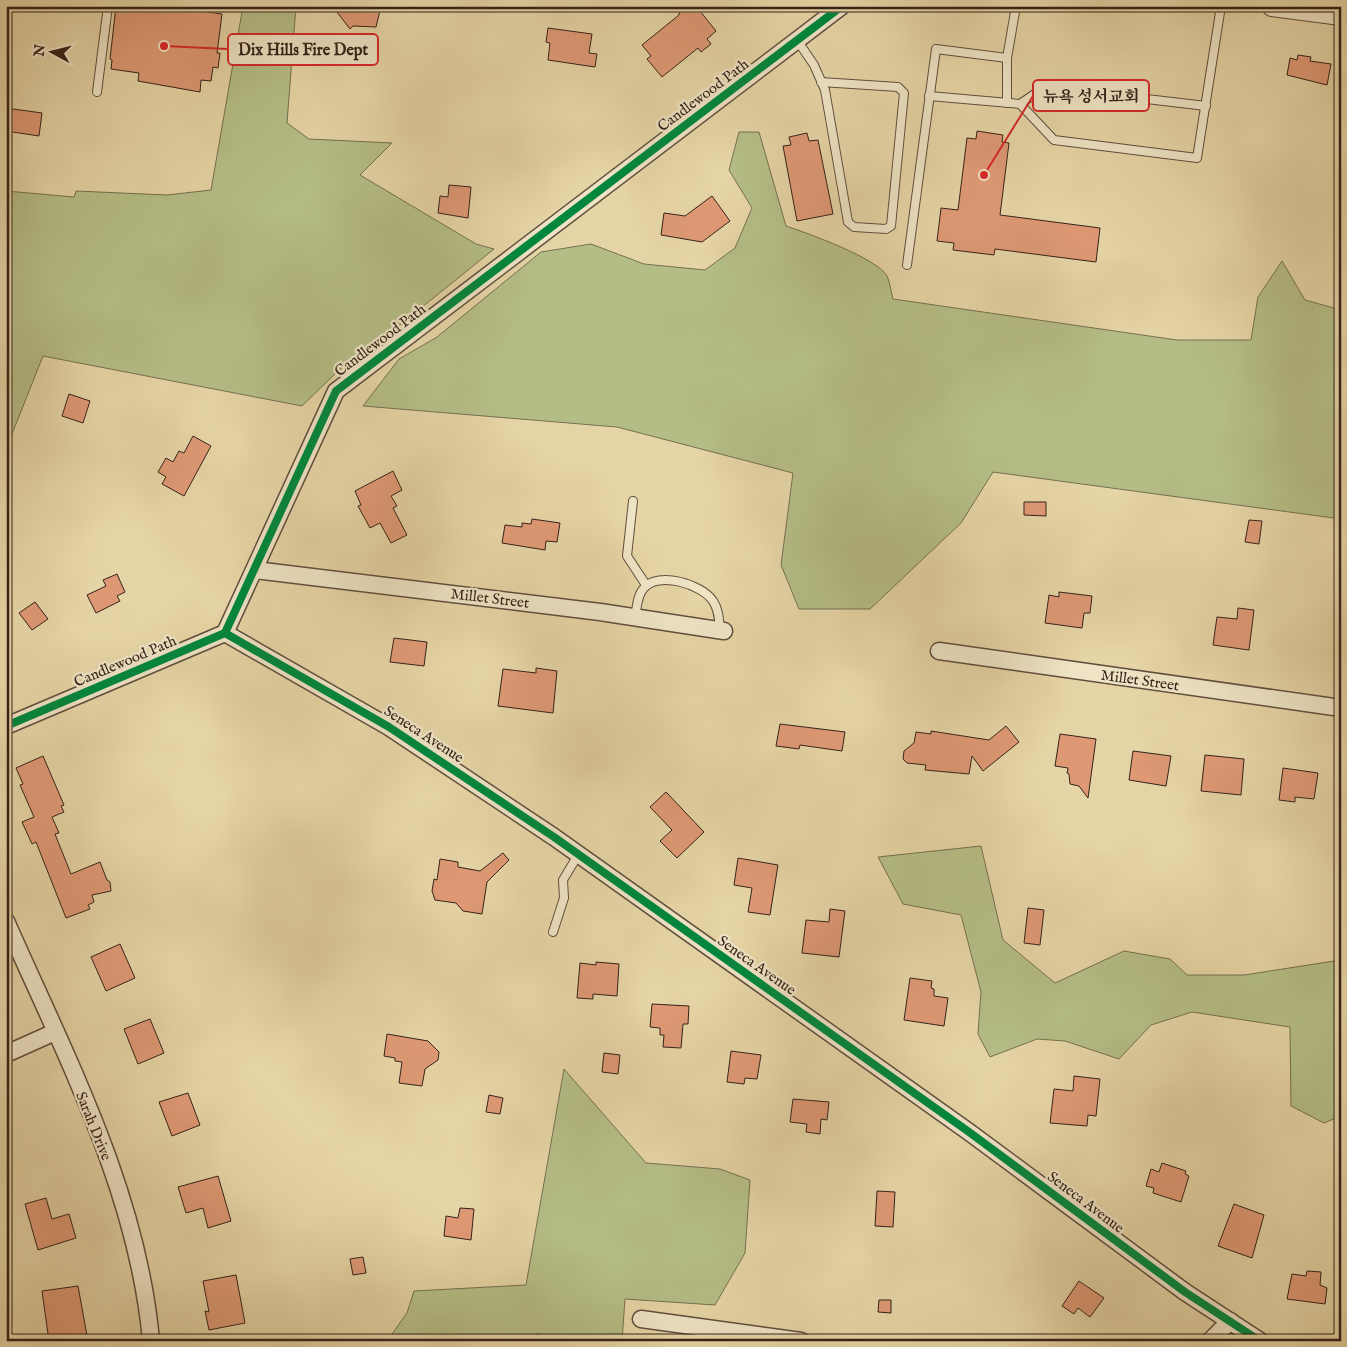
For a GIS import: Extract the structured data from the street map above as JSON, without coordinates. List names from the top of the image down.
{
  "streets": {
    "street": [
      "Candlewood Path",
      "Millet Street",
      "Seneca Avenue",
      "Sarah Drive"
    ]
  },
  "crossings": [
    ["Candlewood Path", "Millet Street"],
    ["Candlewood Path", "Seneca Avenue"]
  ],
  "places": ["Dix Hills Fire Dept", "뉴욕 성서교회"],
  "north": "left"
}
